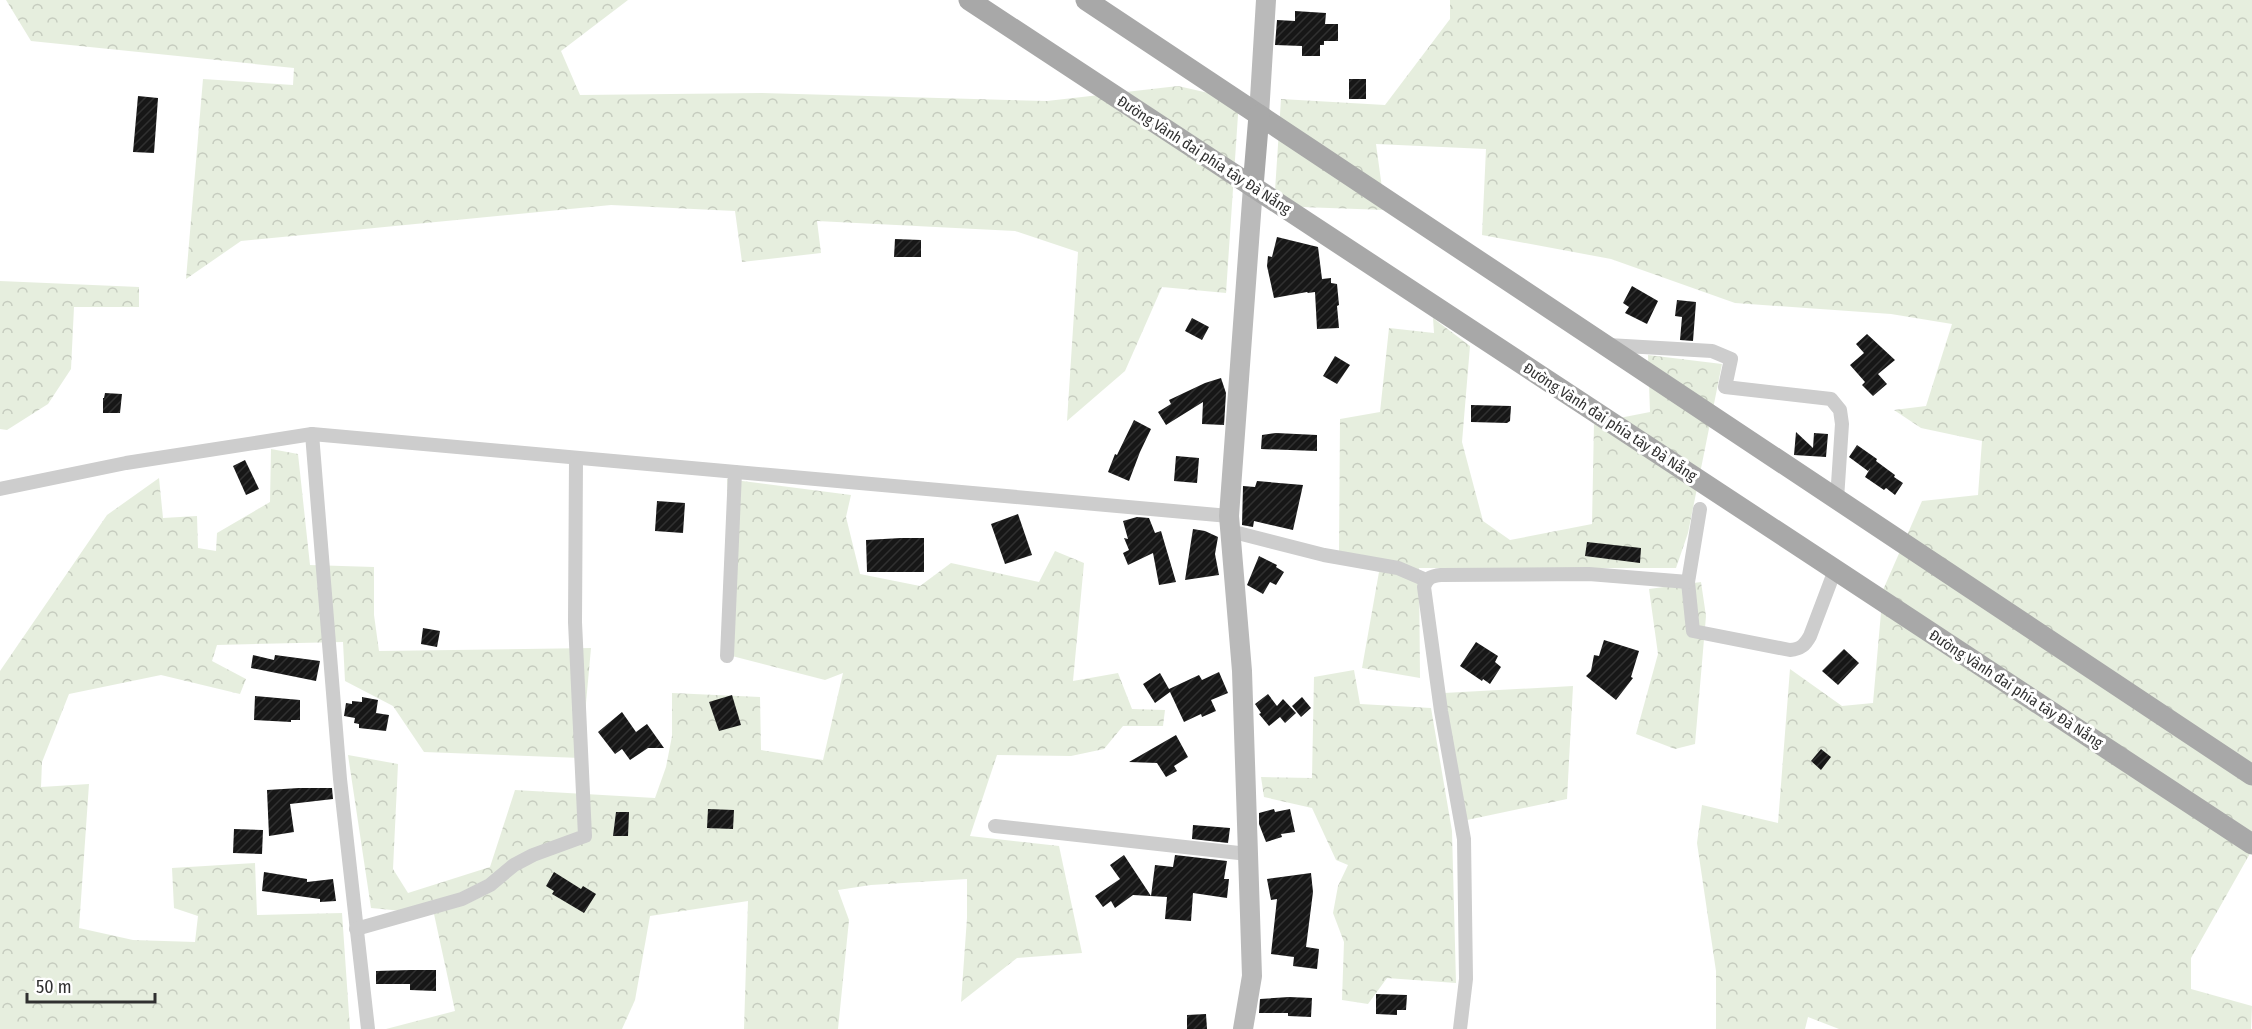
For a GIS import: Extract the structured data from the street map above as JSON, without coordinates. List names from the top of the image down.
{
  "streets": {
    "main road": ["Đường Vành đai phía tây Đà Nẵng"]
  },
  "scale_bar": "50 m"
}
